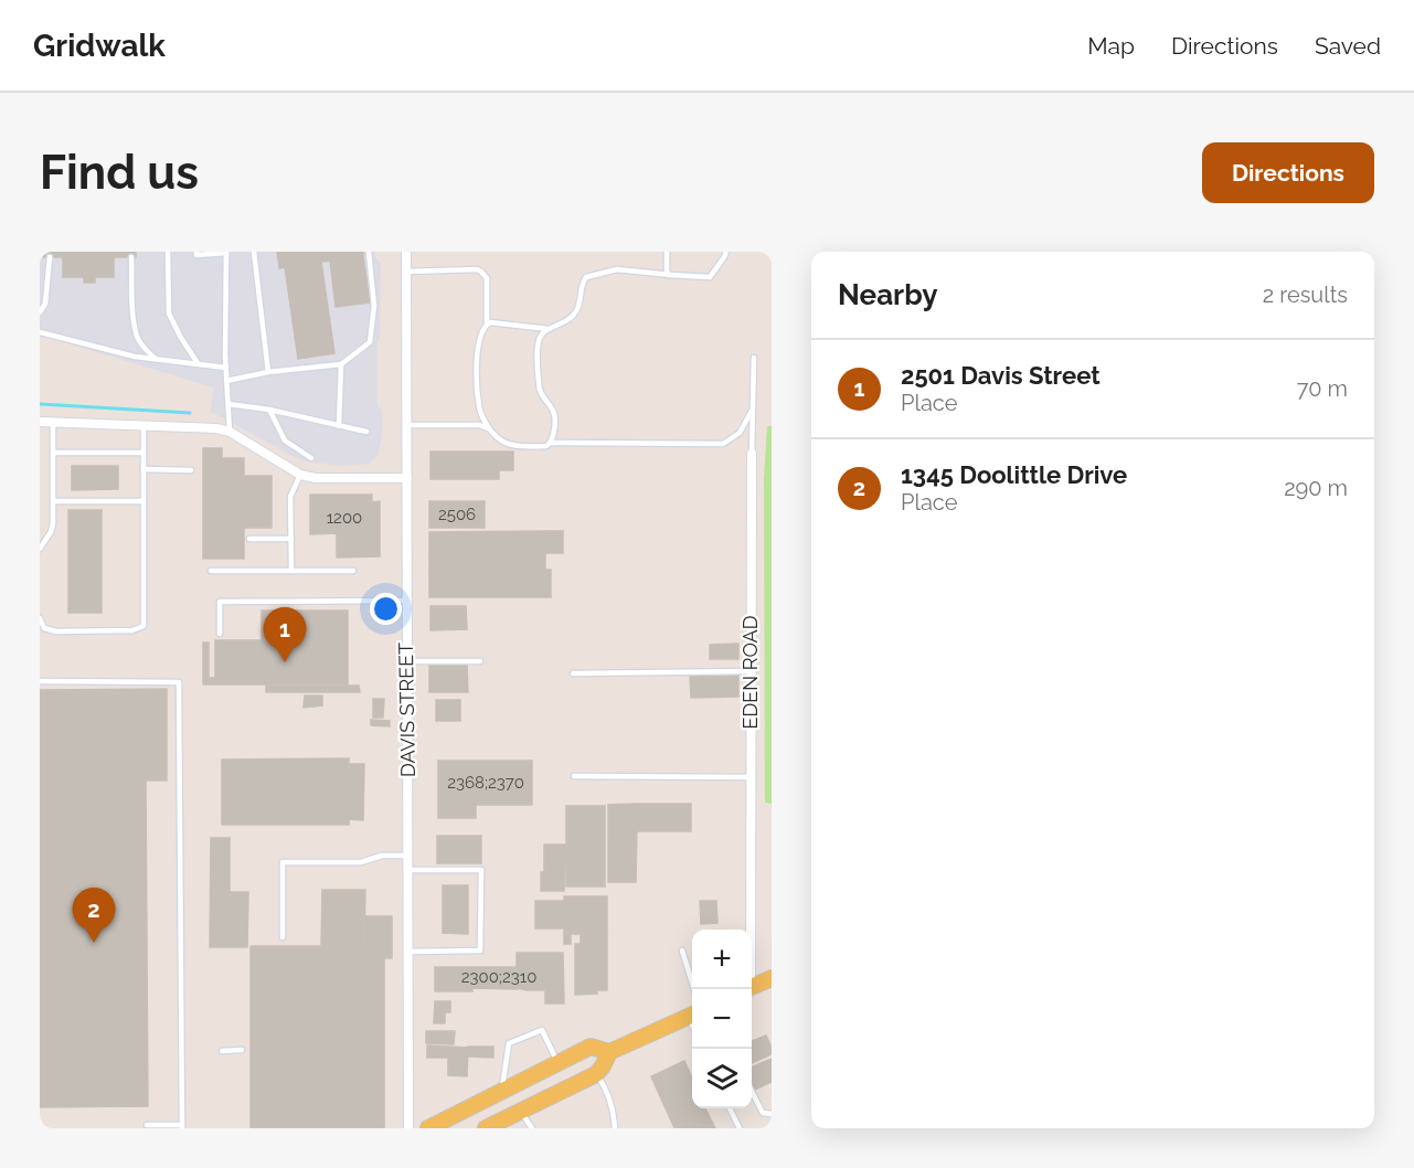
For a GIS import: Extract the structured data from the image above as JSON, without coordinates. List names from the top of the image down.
{
  "streets": {
    "street": ["EDEN ROAD", "DAVIS STREET"]
  },
  "house_numbers": [
    "2506",
    "1200",
    "2368;2370",
    "2300;2310"
  ],
  "page": {
    "header": "Gridwalk",
    "nav": ["Map", "Directions", "Saved"],
    "buttons": "Directions",
    "title": "Find us",
    "heading": ["Nearby", "2 results"],
    "list": [
      {
        "mark": "1",
        "name": "2501 Davis Street",
        "note": "Place",
        "value": "70 m"
      },
      {
        "mark": "2",
        "name": "1345 Doolittle Drive",
        "note": "Place",
        "value": "290 m"
      }
    ],
    "pins": ["1", "2"],
    "map_buttons": ["+", "−"]
  }
}
